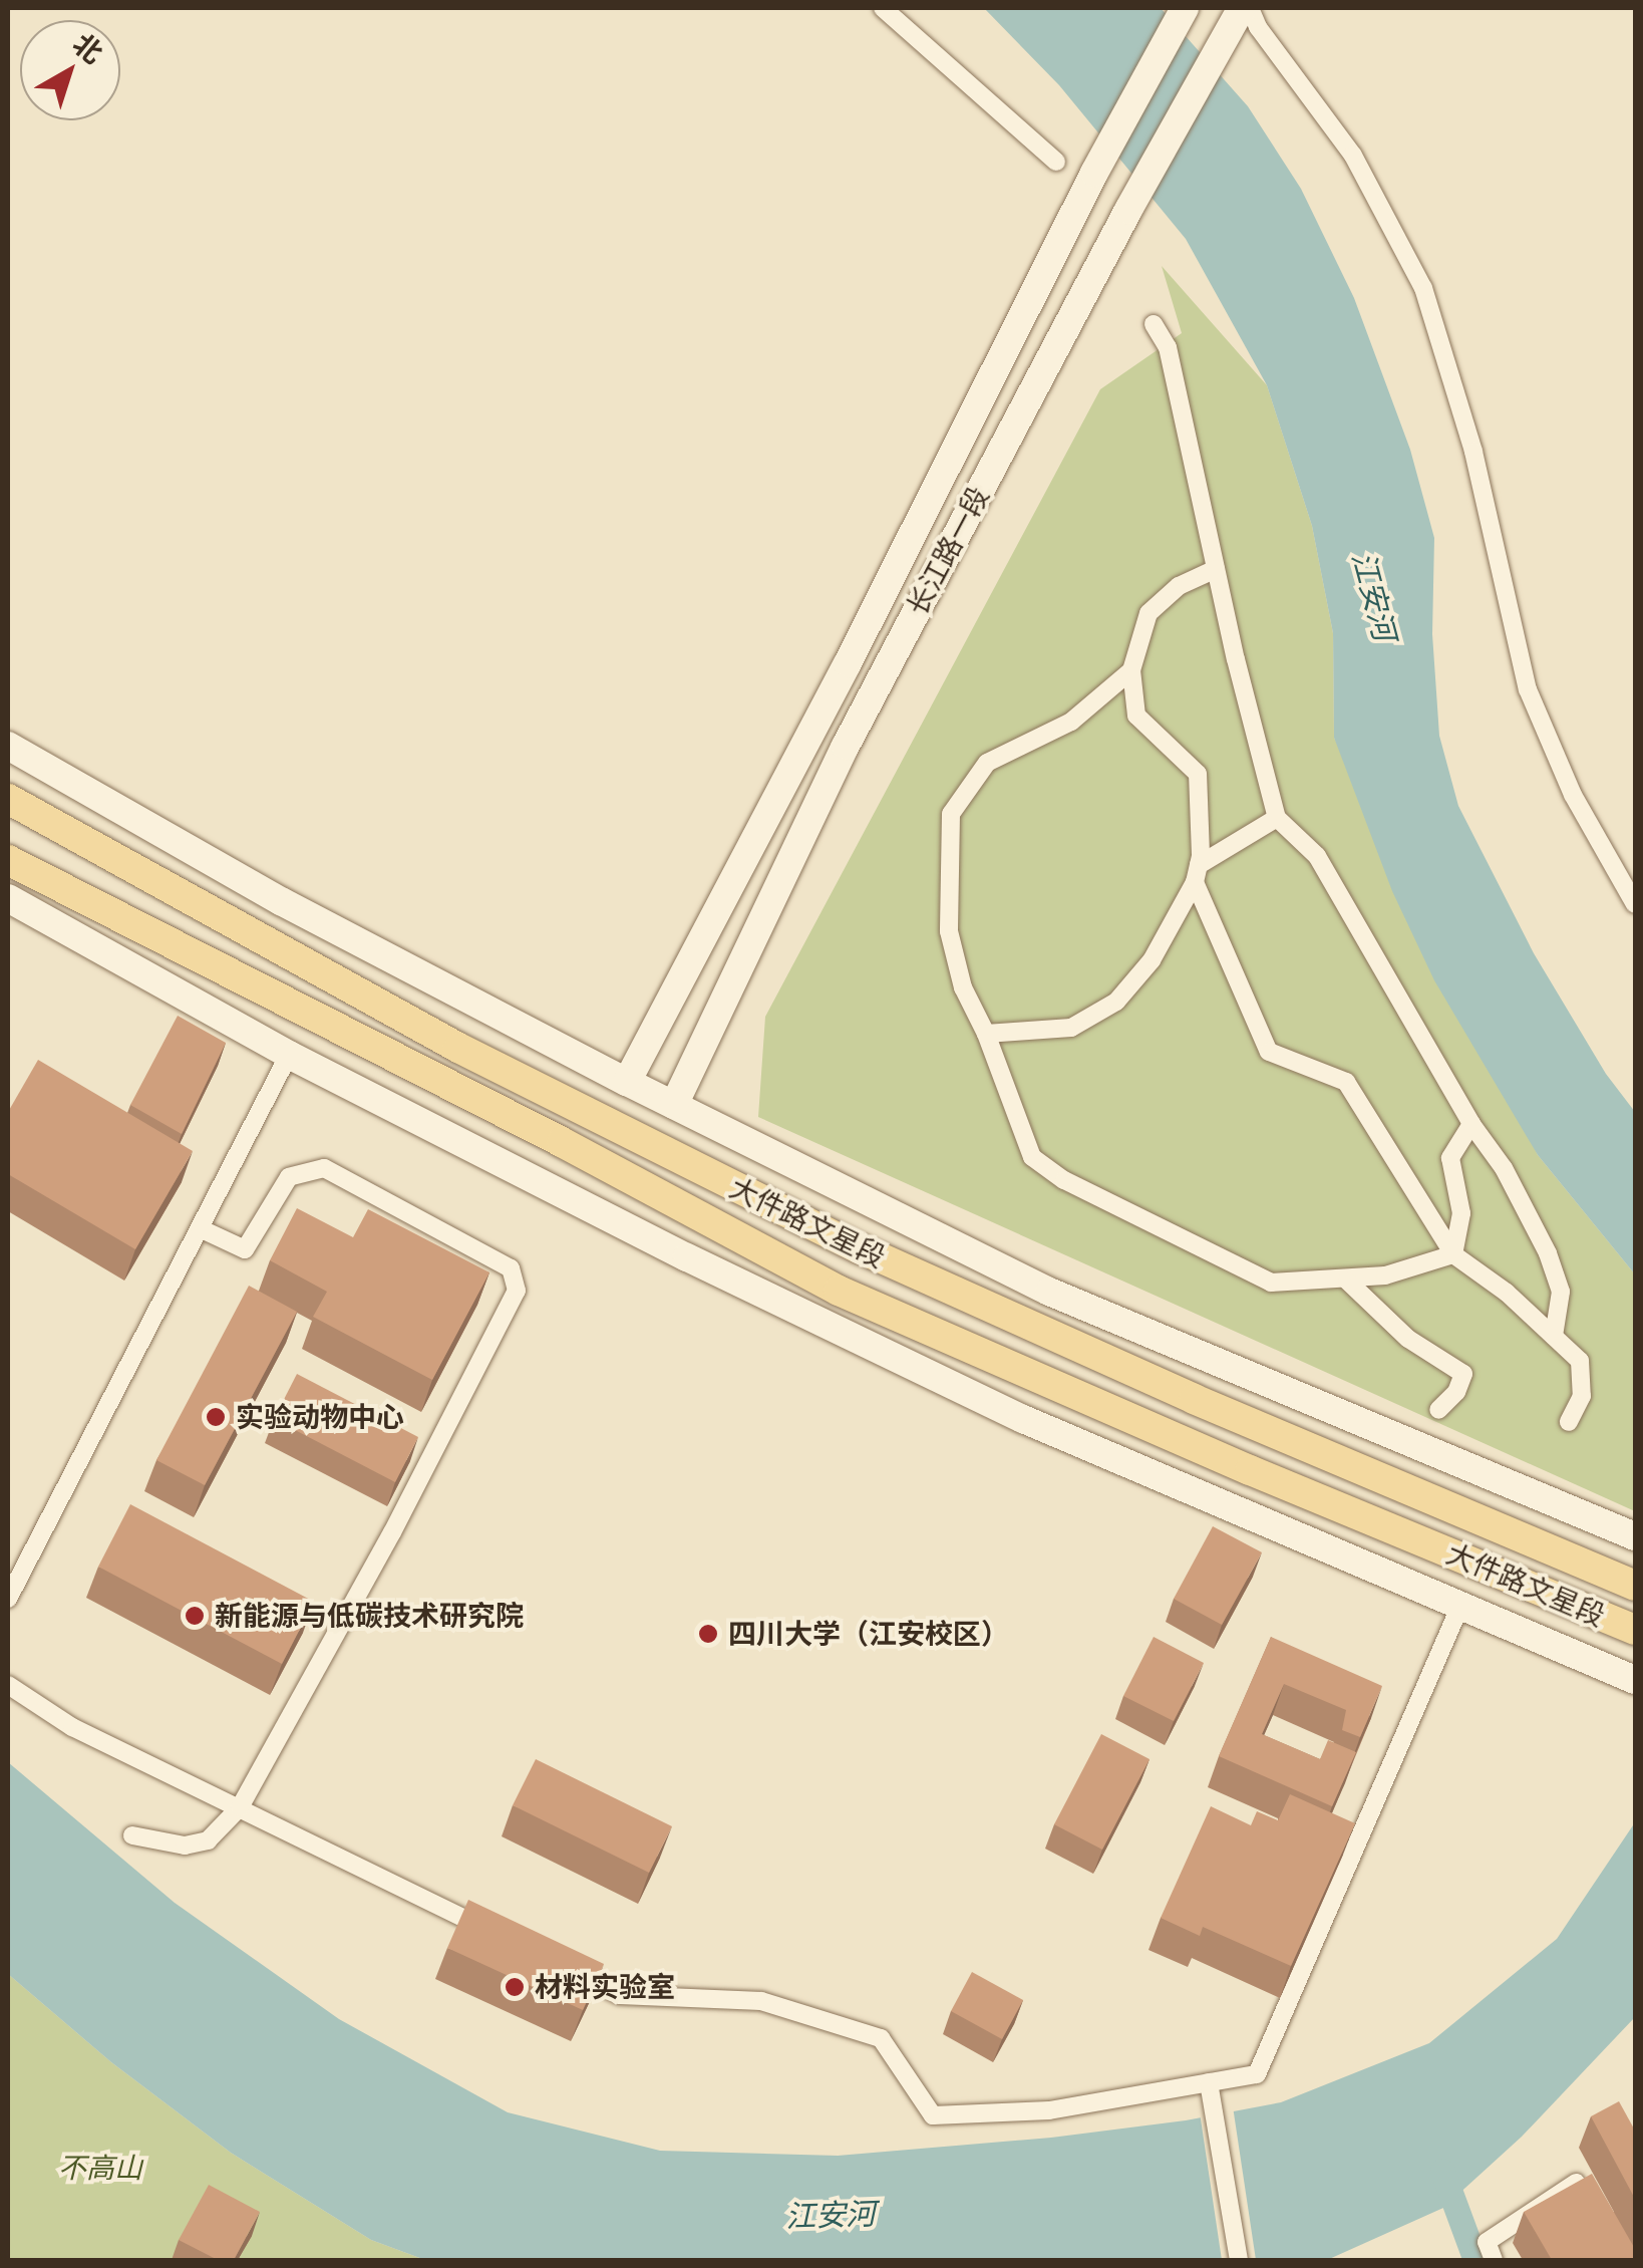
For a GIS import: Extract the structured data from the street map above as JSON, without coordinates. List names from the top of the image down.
{
  "streets": {
    "main road": ["大件路文星段"],
    "street": ["长江路一段"]
  },
  "water": ["江安河"],
  "parks": ["不高山"],
  "places": [
    "实验动物中心",
    "新能源与低碳技术研究院",
    "四川大学（江安校区）",
    "材料实验室"
  ],
  "north": "top right"
}
